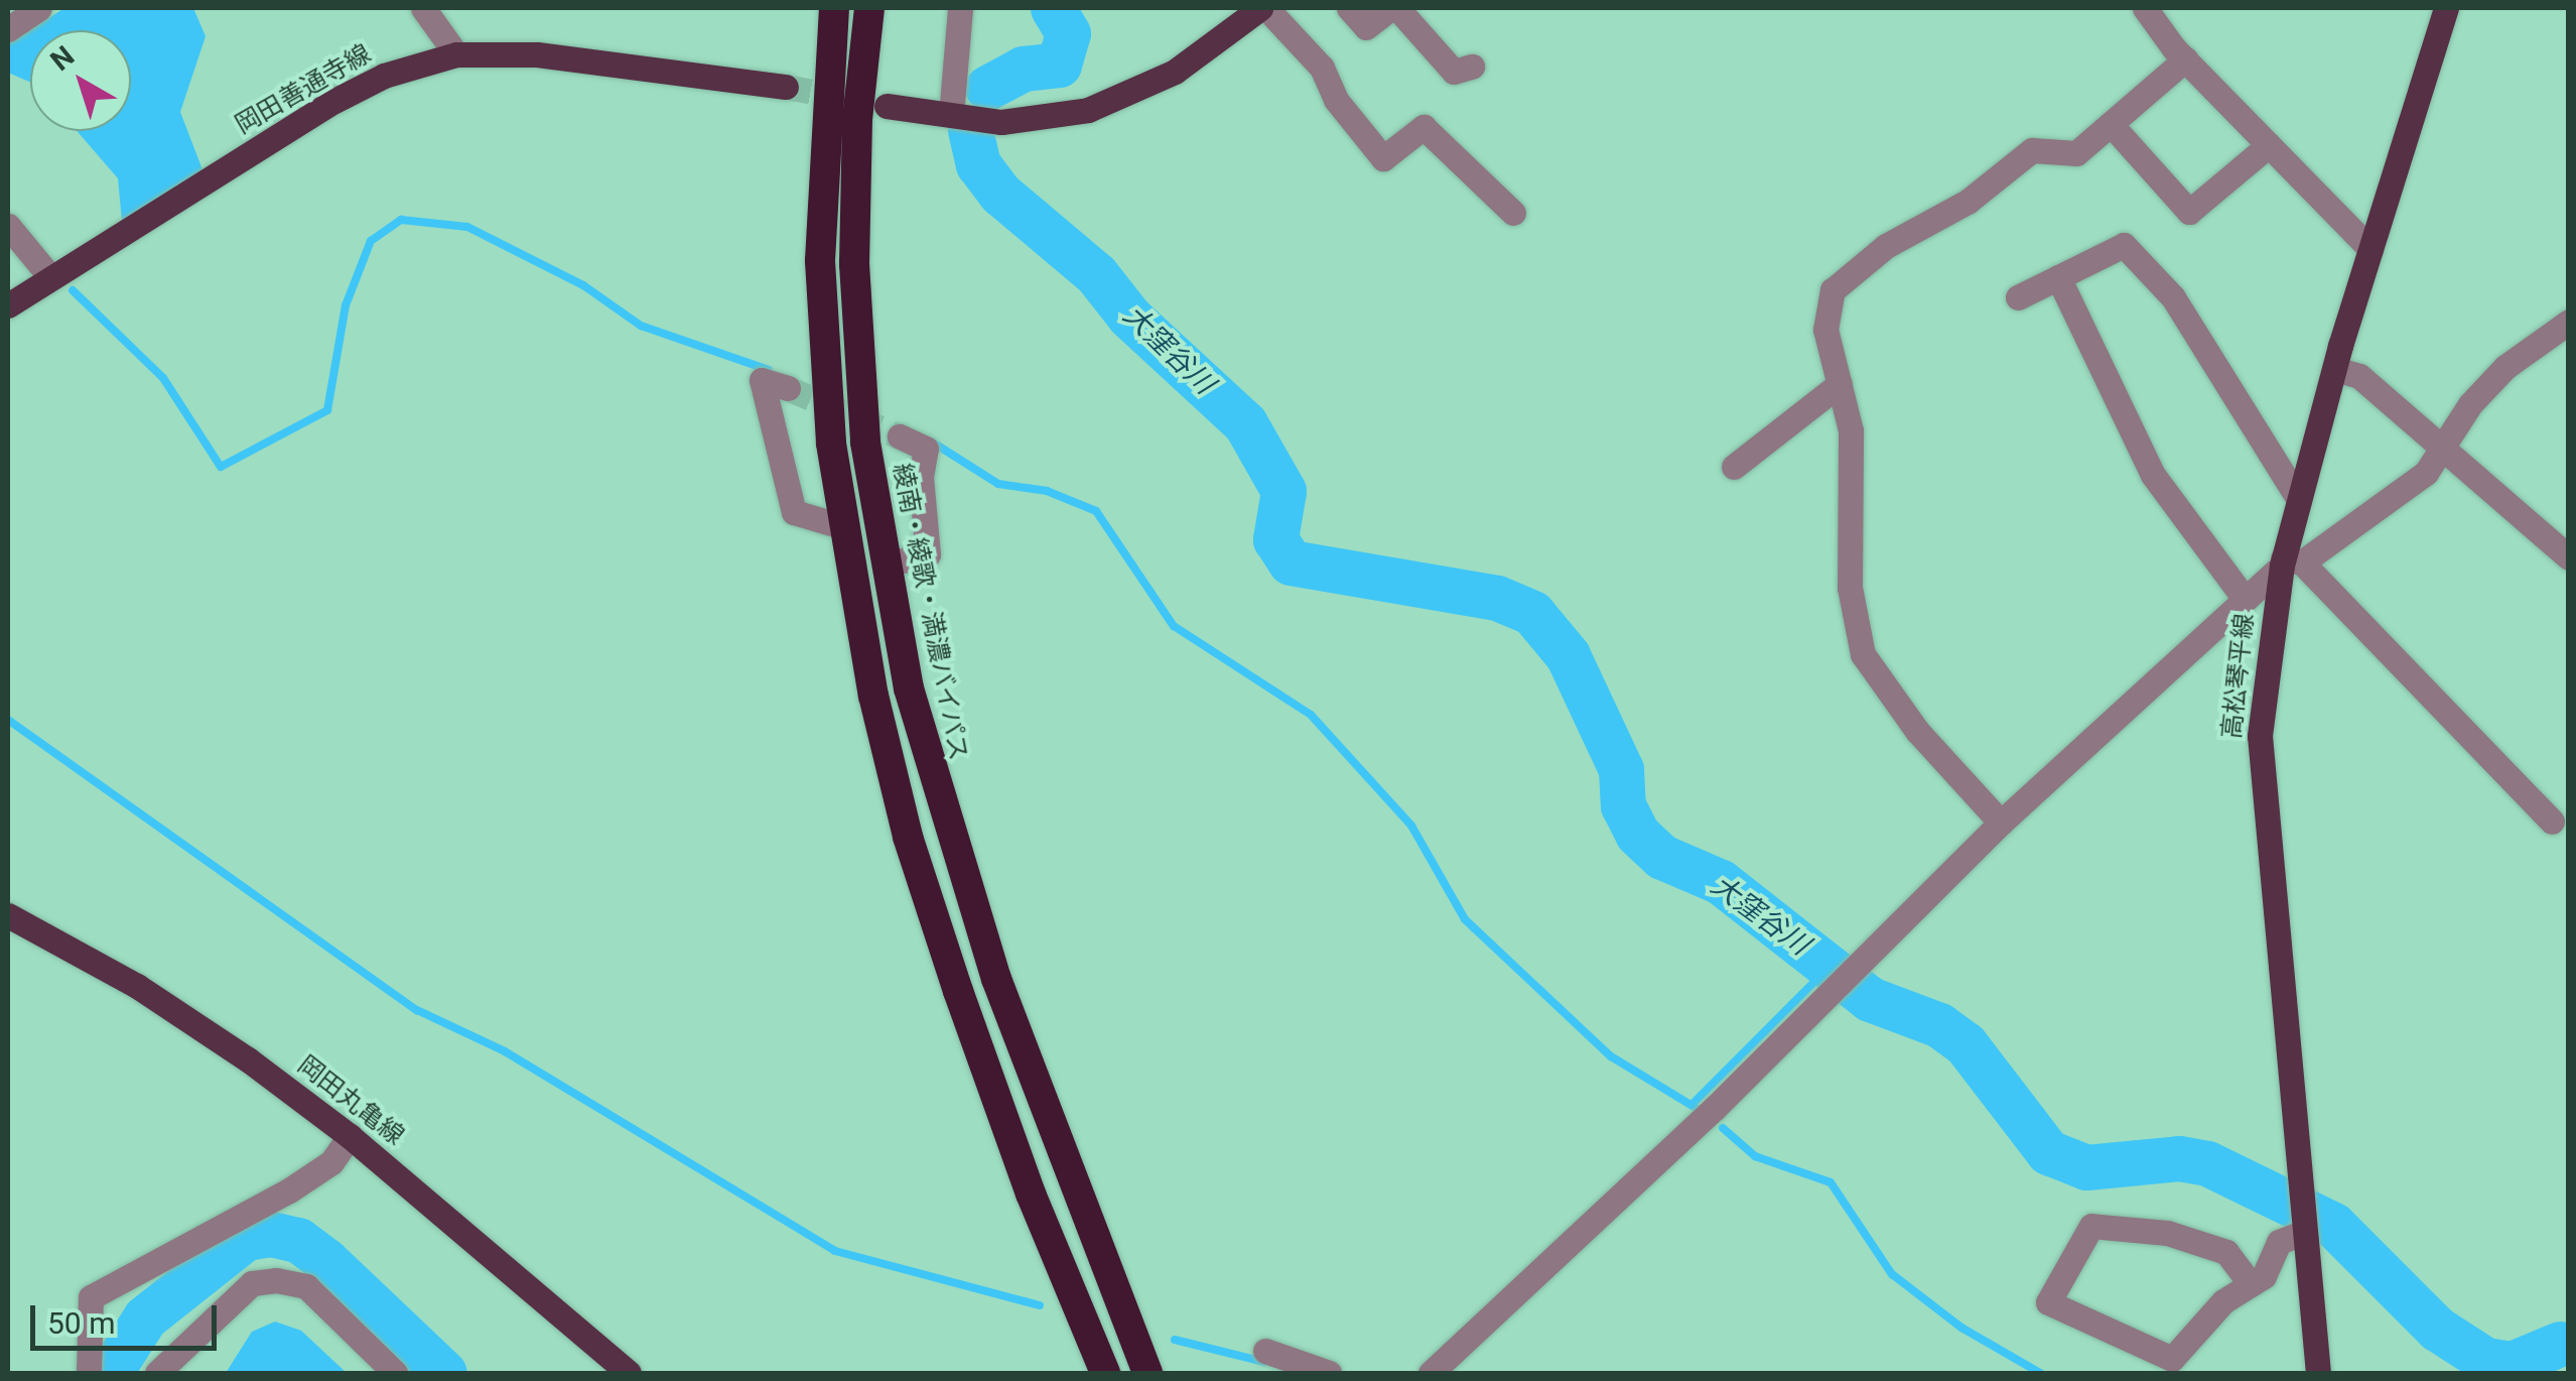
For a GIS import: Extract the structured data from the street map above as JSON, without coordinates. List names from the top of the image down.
{
  "streets": {
    "highway": ["綾南・綾歌・満濃バイパス"],
    "main road": ["岡田善通寺線", "高松琴平線", "岡田丸亀線"]
  },
  "water": ["大窪谷川"],
  "scale_bar": "50 m",
  "north": "top left"
}
